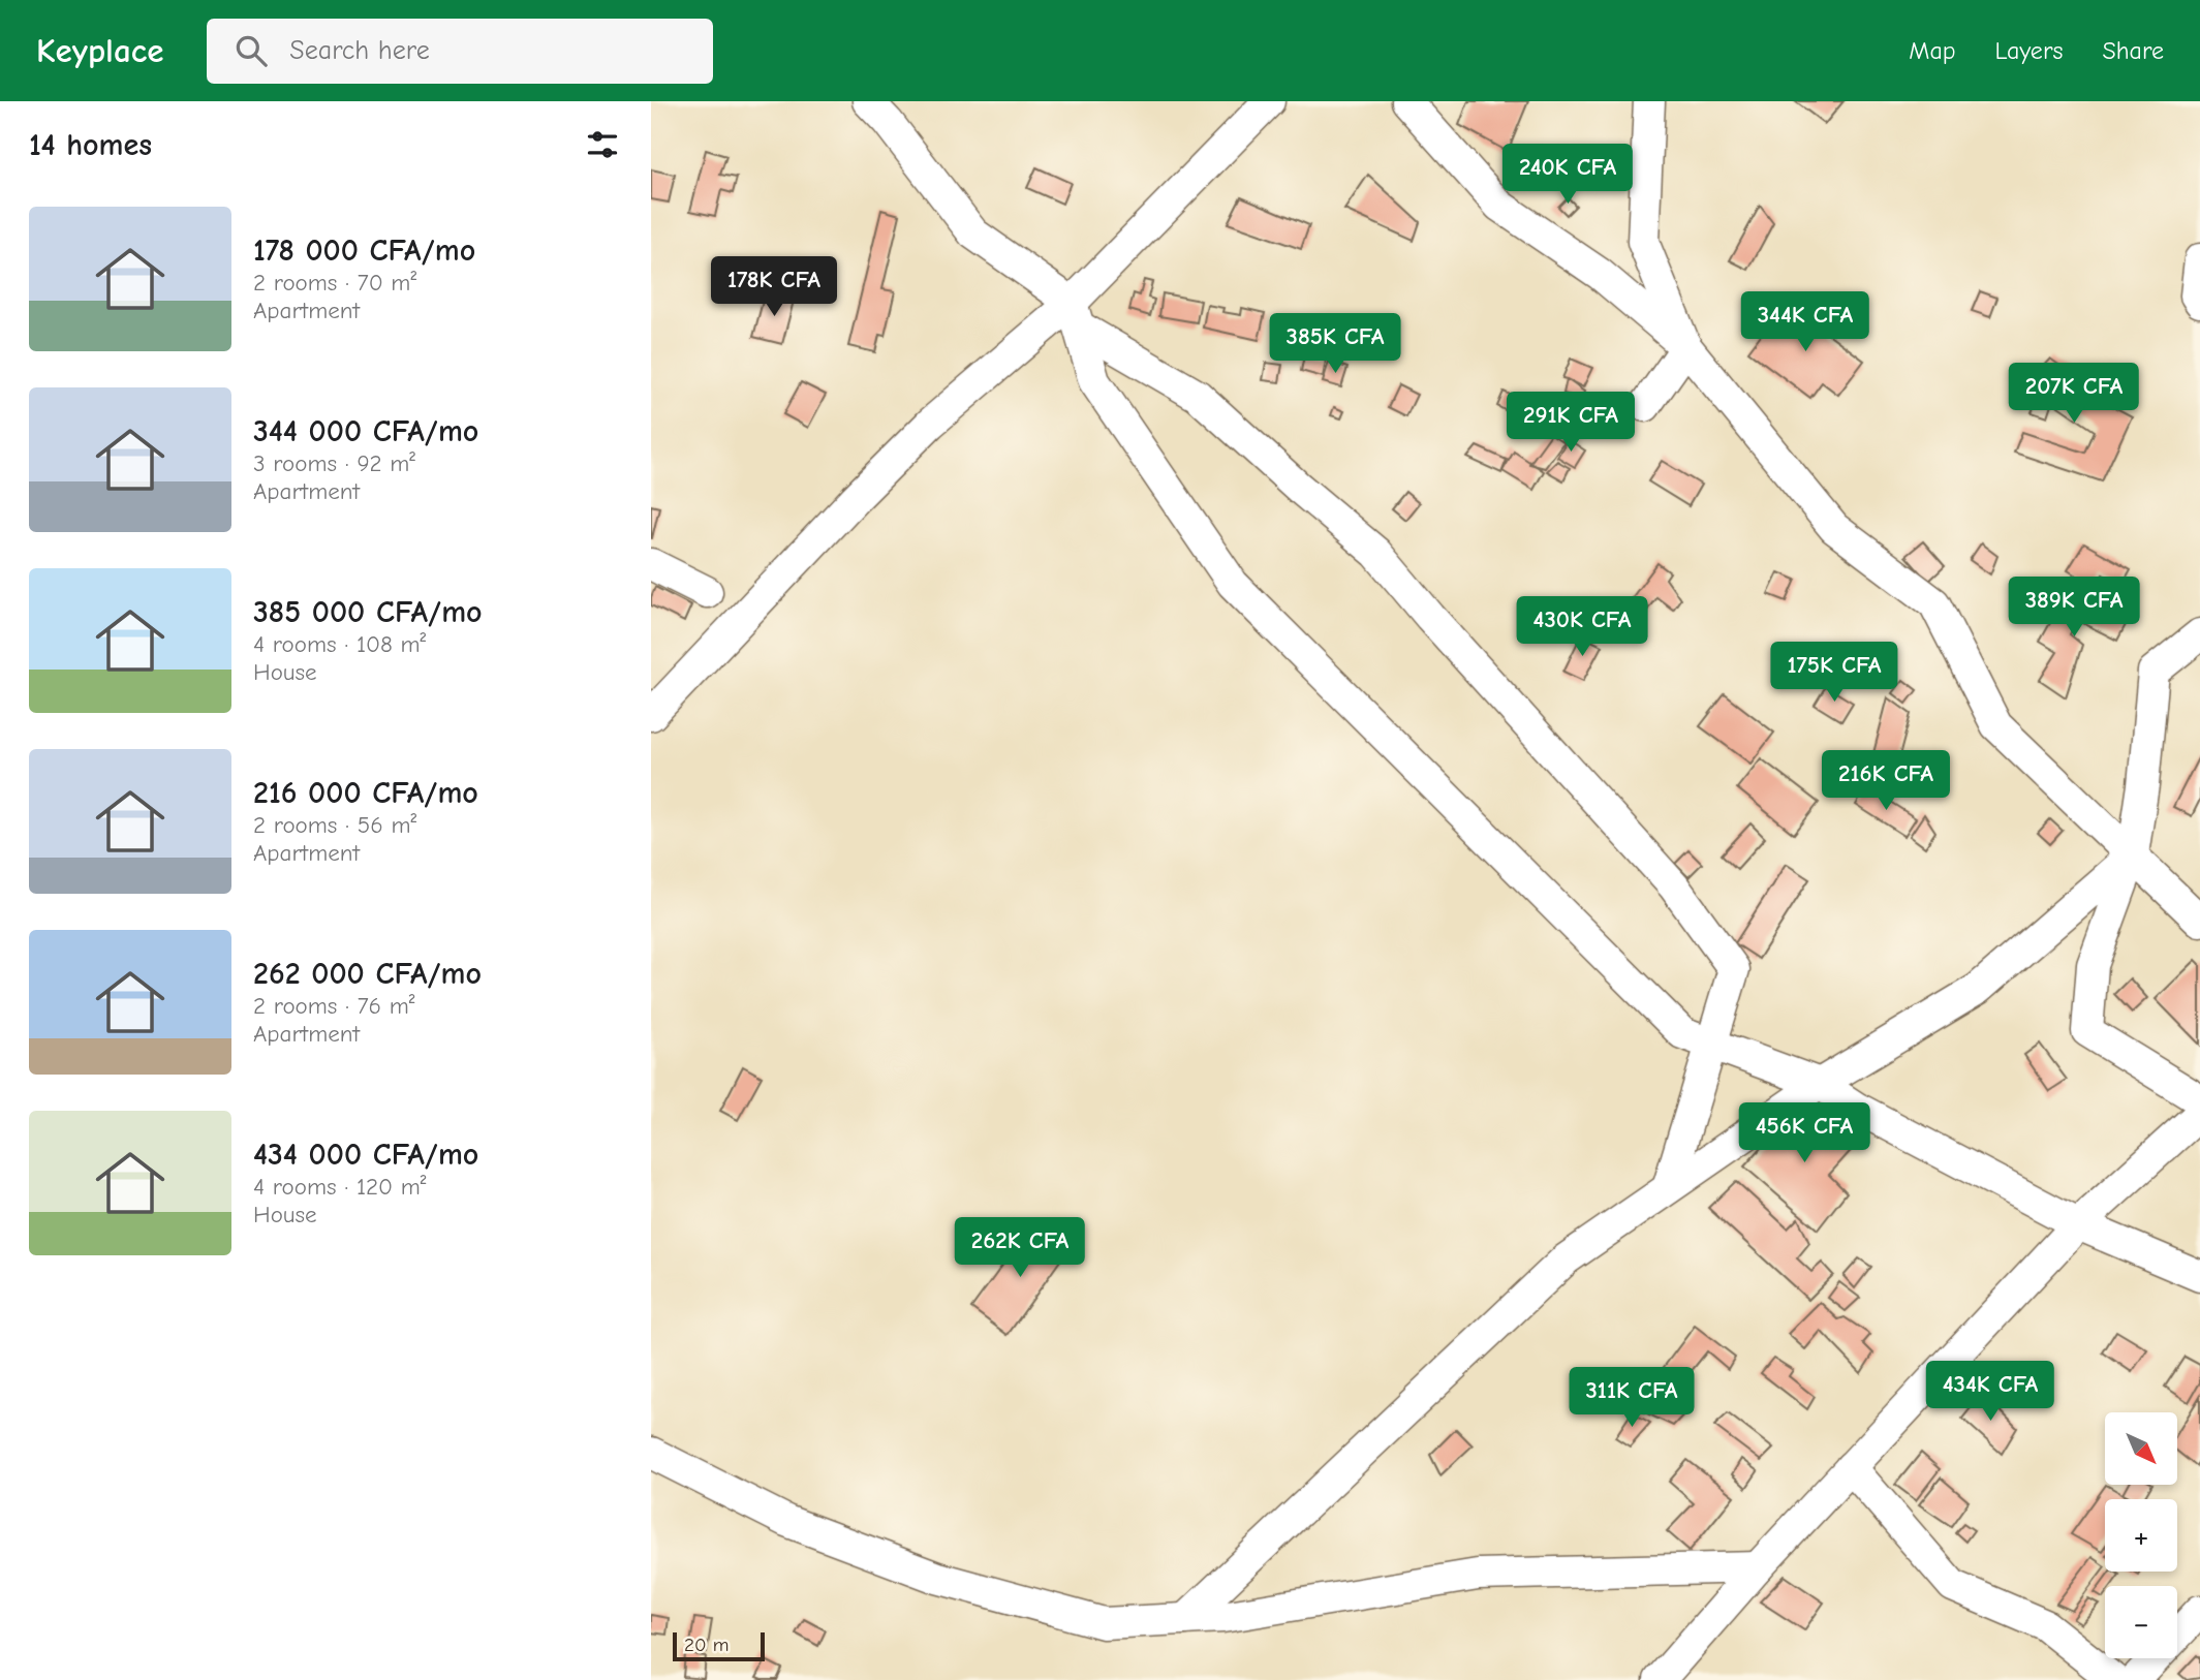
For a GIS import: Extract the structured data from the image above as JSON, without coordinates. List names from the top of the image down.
{
  "scale_bar": "20 m",
  "north": "bottom right",
  "page": {
    "header": "Keyplace",
    "search": "Search here",
    "nav": ["Map", "Layers", "Share"],
    "heading": "14 homes",
    "price": [
      "240K CFA",
      "178K CFA",
      "344K CFA",
      "385K CFA",
      "207K CFA",
      "291K CFA",
      "389K CFA",
      "430K CFA",
      "175K CFA",
      "216K CFA",
      "456K CFA",
      "262K CFA",
      "434K CFA",
      "311K CFA"
    ],
    "list": [
      {
        "name": "178 000 CFA/mo",
        "note": "2 rooms · 70 m² · Apartment"
      },
      {
        "name": "344 000 CFA/mo",
        "note": "3 rooms · 92 m² · Apartment"
      },
      {
        "name": "385 000 CFA/mo",
        "note": "4 rooms · 108 m² · House"
      },
      {
        "name": "216 000 CFA/mo",
        "note": "2 rooms · 56 m² · Apartment"
      },
      {
        "name": "262 000 CFA/mo",
        "note": "2 rooms · 76 m² · Apartment"
      },
      {
        "name": "434 000 CFA/mo",
        "note": "4 rooms · 120 m² · House"
      }
    ],
    "map_buttons": ["+", "−"],
    "scale": "20 m"
  }
}
